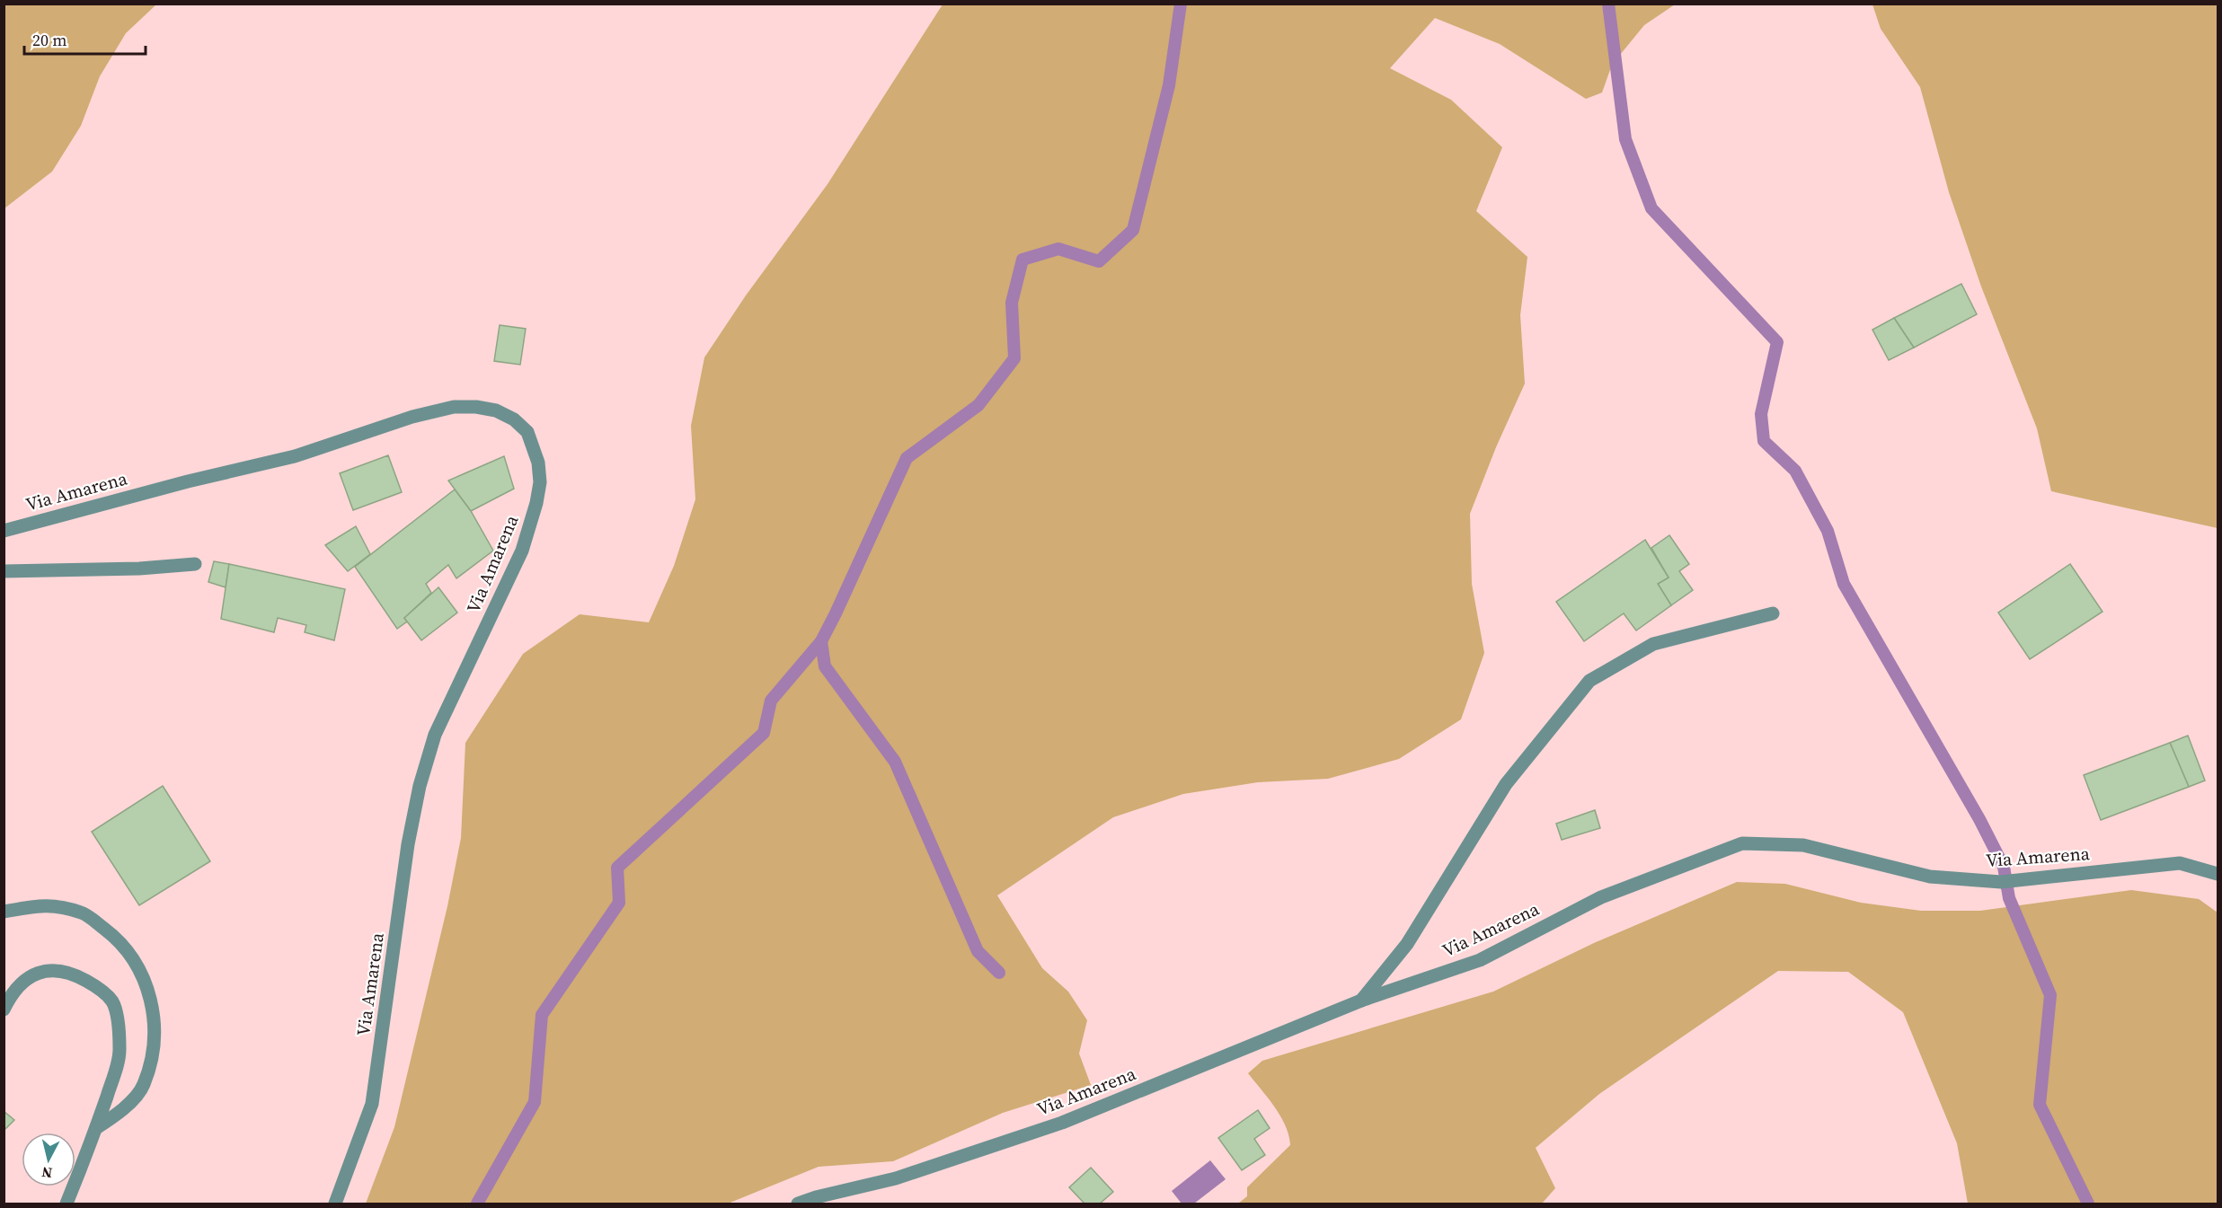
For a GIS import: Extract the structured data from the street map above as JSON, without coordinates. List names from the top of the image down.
{
  "streets": {
    "street": ["Via Amarena"]
  },
  "scale_bar": "20 m",
  "north": "bottom"
}
